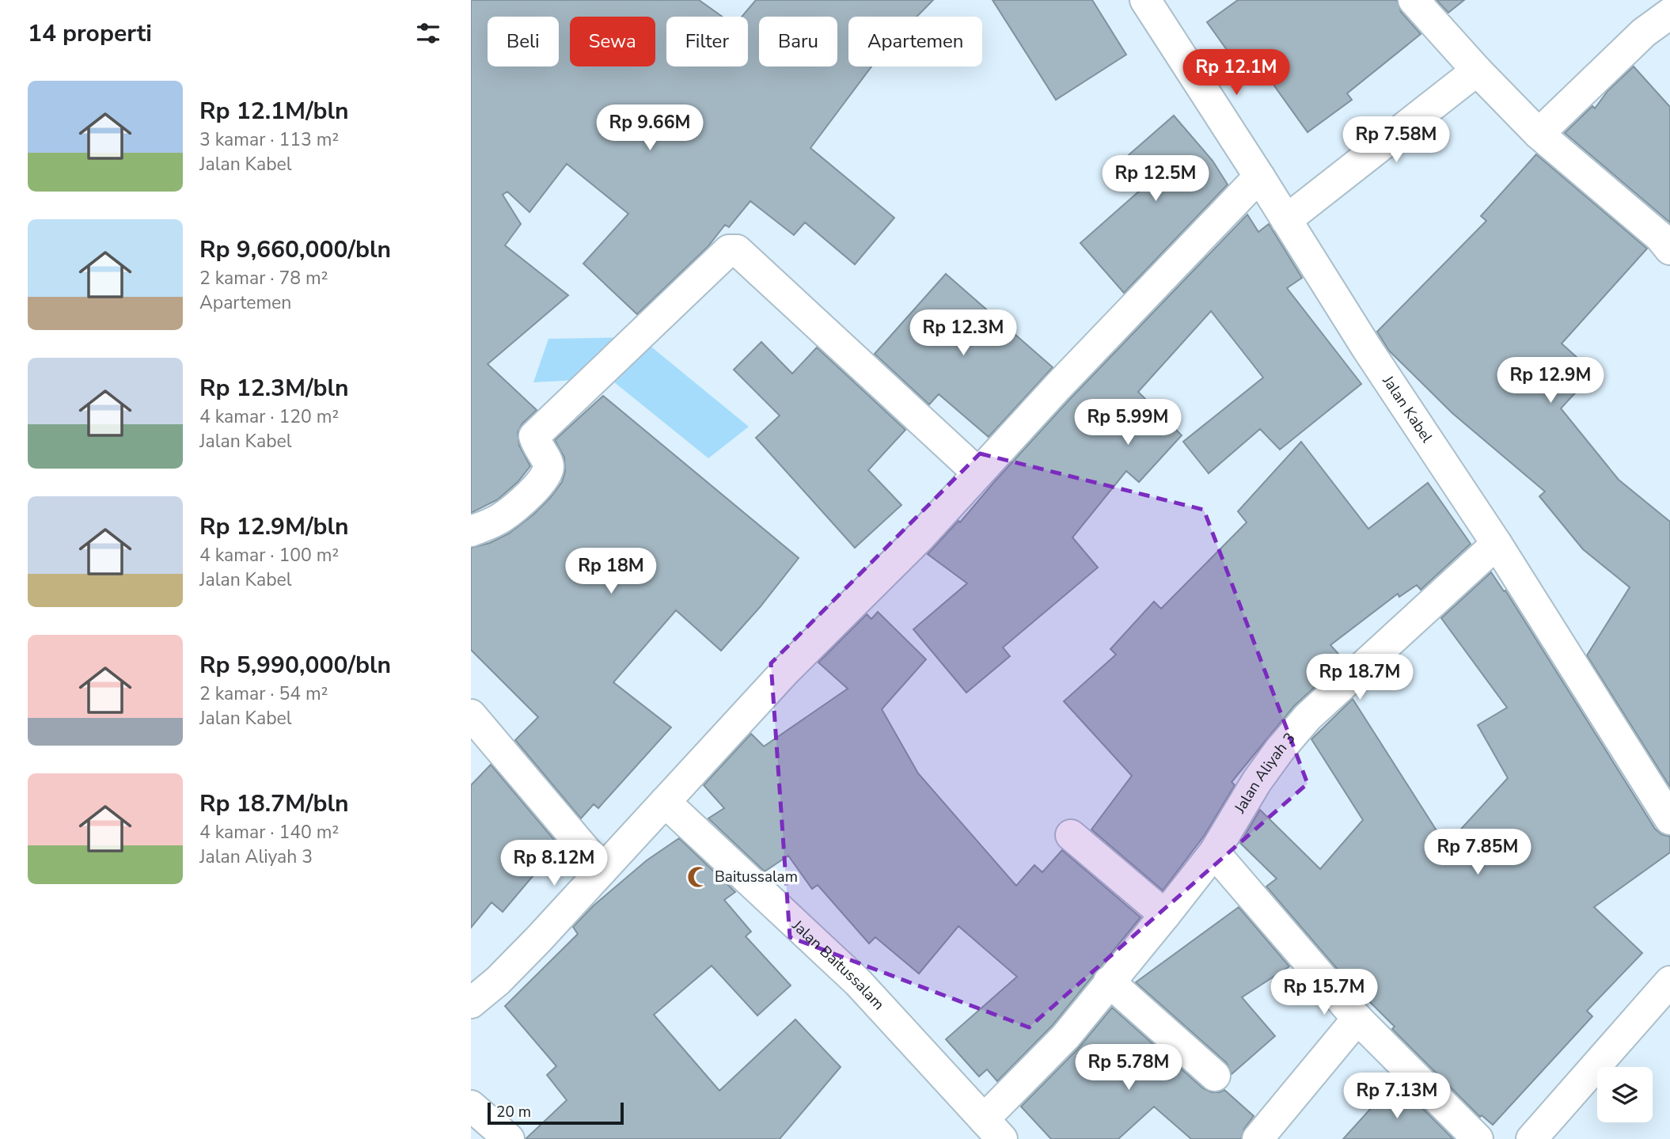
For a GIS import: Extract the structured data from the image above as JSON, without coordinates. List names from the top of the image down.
{
  "streets": {
    "street": ["Jalan Kabel", "Jalan Aliyah 3", "Jalan Baitussalam"]
  },
  "crossings": [
    ["Jalan Kabel", "Jalan Aliyah 3"],
    ["Jalan Aliyah 3", "Jalan Baitussalam"]
  ],
  "places": {
    "mosque": ["Baitussalam"]
  },
  "scale_bar": "20 m",
  "page": {
    "heading": "14 properti",
    "chip": [
      "Beli",
      "Sewa",
      "Filter",
      "Baru",
      "Apartemen"
    ],
    "price": [
      "Rp 12.1M",
      "Rp 9.66M",
      "Rp 7.58M",
      "Rp 12.5M",
      "Rp 12.3M",
      "Rp 12.9M",
      "Rp 5.99M",
      "Rp 18M",
      "Rp 18.7M",
      "Rp 7.85M",
      "Rp 8.12M",
      "Rp 15.7M",
      "Rp 5.78M",
      "Rp 7.13M"
    ],
    "list": [
      {
        "name": "Rp 12.1M/bln",
        "note": "3 kamar · 113 m² · Jalan Kabel"
      },
      {
        "name": "Rp 9,660,000/bln",
        "note": "2 kamar · 78 m² · Apartemen"
      },
      {
        "name": "Rp 12.3M/bln",
        "note": "4 kamar · 120 m² · Jalan Kabel"
      },
      {
        "name": "Rp 12.9M/bln",
        "note": "4 kamar · 100 m² · Jalan Kabel"
      },
      {
        "name": "Rp 5,990,000/bln",
        "note": "2 kamar · 54 m² · Jalan Kabel"
      },
      {
        "name": "Rp 18.7M/bln",
        "note": "4 kamar · 140 m² · Jalan Aliyah 3"
      }
    ],
    "scale": "20 m"
  }
}
